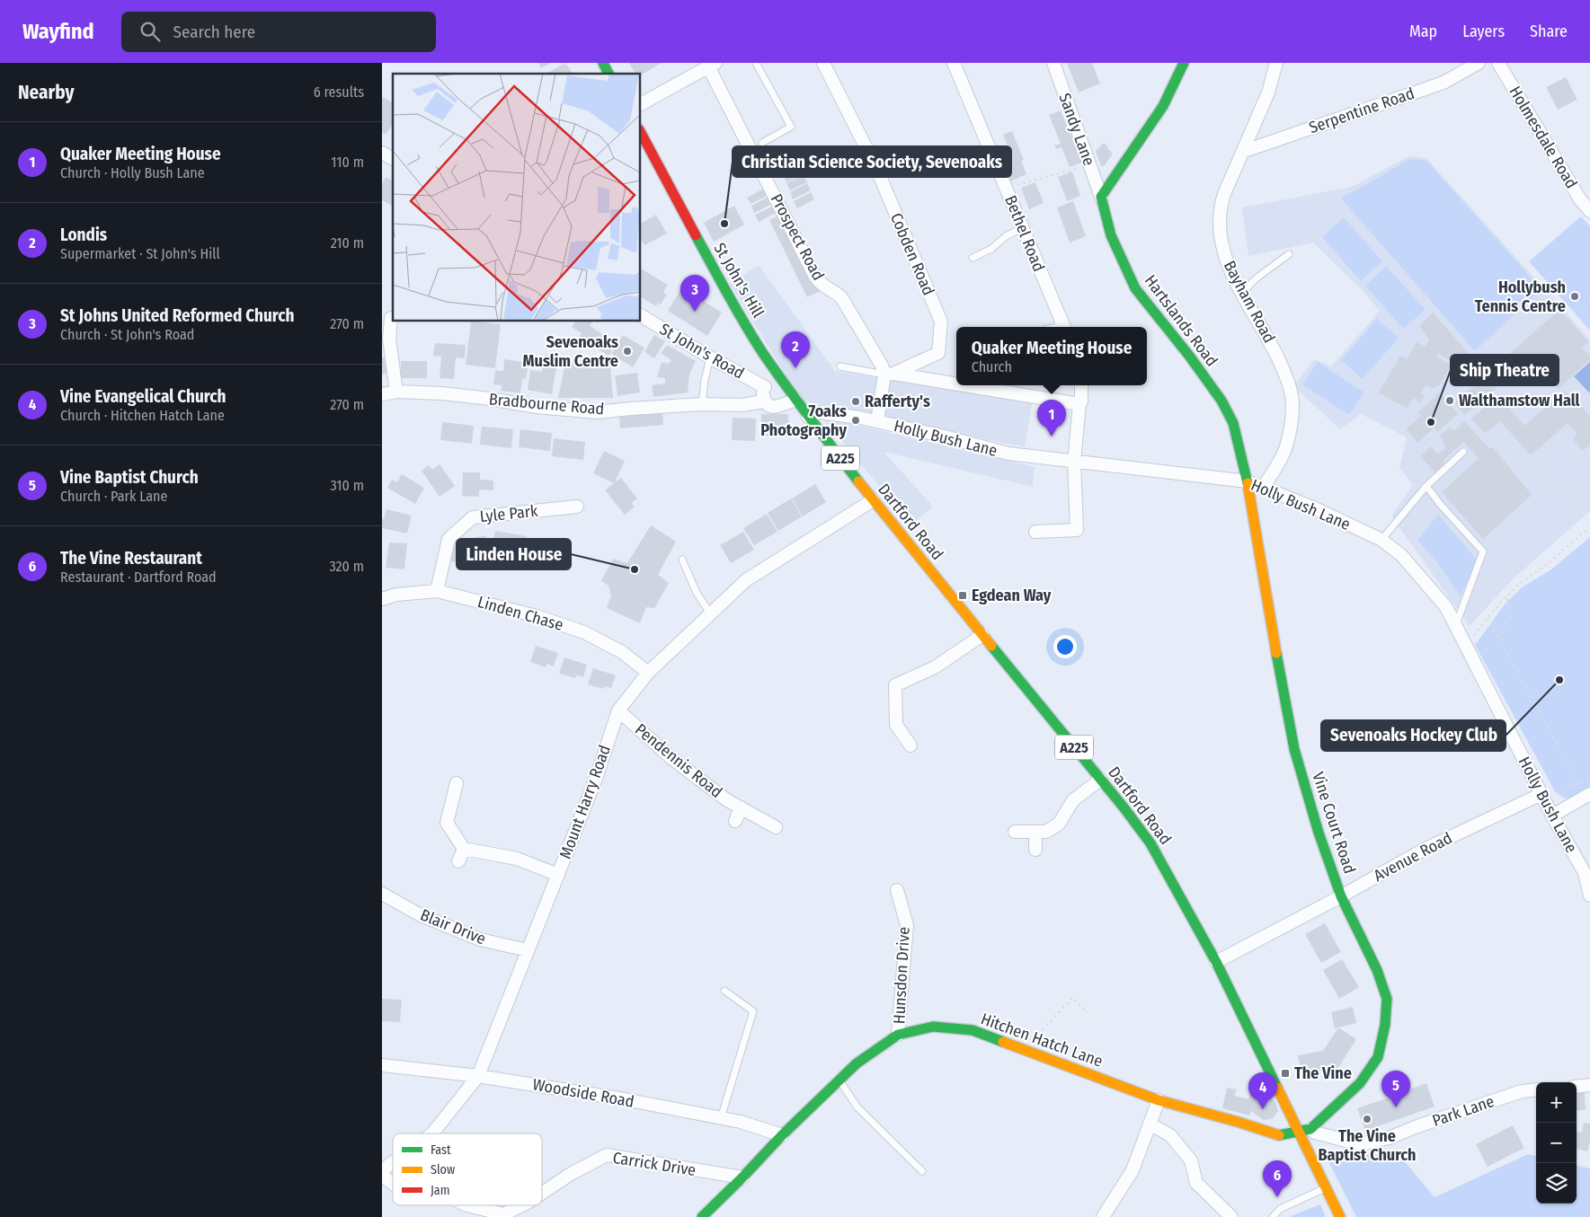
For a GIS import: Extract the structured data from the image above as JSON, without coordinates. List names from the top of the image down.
{
  "streets": {
    "street": [
      "Serpentine Road",
      "Sandy Lane",
      "Holmesdale Road",
      "Bethel Road",
      "Prospect Road",
      "Cobden Road",
      "St John's Hill",
      "Bayham Road",
      "Hartslands Road",
      "St John's Road",
      "Bradbourne Road",
      "Holly Bush Lane",
      "A225",
      "Lyle Park",
      "Dartford Road",
      "Linden Chase",
      "Pendennis Road",
      "Mount Harry Road",
      "Vine Court Road",
      "Avenue Road",
      "Blair Drive",
      "Hunsdon Drive",
      "Hitchen Hatch Lane",
      "Woodside Road",
      "Park Lane",
      "Carrick Drive"
    ]
  },
  "crossings": [
    ["Serpentine Road", "Bayham Road"],
    ["Sandy Lane", "Hartslands Road"],
    ["Prospect Road", "Cobden Road"],
    ["St John's Hill", "Bradbourne Road"],
    ["St John's Hill", "Holly Bush Lane"],
    ["St John's Hill", "Dartford Road"],
    ["Bayham Road", "Holly Bush Lane"],
    ["Hartslands Road", "Holly Bush Lane"],
    ["Hartslands Road", "Vine Court Road"],
    ["Holly Bush Lane", "Dartford Road"],
    ["Holly Bush Lane", "Vine Court Road"],
    ["Holly Bush Lane", "Avenue Road"],
    ["Lyle Park", "Linden Chase"],
    ["Dartford Road", "Mount Harry Road"],
    ["Dartford Road", "Vine Court Road"],
    ["Dartford Road", "Avenue Road"],
    ["Dartford Road", "Hitchen Hatch Lane"],
    ["Dartford Road", "Park Lane"],
    ["Linden Chase", "Mount Harry Road"],
    ["Pendennis Road", "Mount Harry Road"],
    ["Mount Harry Road", "Blair Drive"],
    ["Mount Harry Road", "Woodside Road"],
    ["Vine Court Road", "Avenue Road"],
    ["Vine Court Road", "Hitchen Hatch Lane"],
    ["Vine Court Road", "Park Lane"],
    ["Hunsdon Drive", "Hitchen Hatch Lane"],
    ["Hitchen Hatch Lane", "Woodside Road"],
    ["Hitchen Hatch Lane", "Park Lane"],
    ["Hitchen Hatch Lane", "Carrick Drive"]
  ],
  "places": {
    "other": [
      "Christian Science Society, Sevenoaks",
      "Hollybush Tennis Centre",
      "Sevenoaks Muslim Centre",
      "Walthamstow Hall",
      "Rafferty's",
      "7oaks Photography",
      "Ship Theatre",
      "Linden House",
      "Sevenoaks Hockey Club",
      "The Vine Baptist Church"
    ],
    "transit": ["Egdean Way", "The Vine"]
  },
  "legend": ["Fast", "Slow", "Jam"],
  "page": {
    "header": "Wayfind",
    "search": "Search here",
    "nav": ["Map", "Layers", "Share"],
    "heading": ["Nearby", "6 results"],
    "list": [
      {
        "mark": "1",
        "name": "Quaker Meeting House",
        "note": "Church · Holly Bush Lane",
        "value": "110 m"
      },
      {
        "mark": "2",
        "name": "Londis",
        "note": "Supermarket · St John's Hill",
        "value": "210 m"
      },
      {
        "mark": "3",
        "name": "St Johns United Reformed Church",
        "note": "Church · St John's Road",
        "value": "270 m"
      },
      {
        "mark": "4",
        "name": "Vine Evangelical Church",
        "note": "Church · Hitchen Hatch Lane",
        "value": "270 m"
      },
      {
        "mark": "5",
        "name": "Vine Baptist Church",
        "note": "Church · Park Lane",
        "value": "310 m"
      },
      {
        "mark": "6",
        "name": "The Vine Restaurant",
        "note": "Restaurant · Dartford Road",
        "value": "320 m"
      }
    ],
    "pins": [
      "3",
      "2",
      "1",
      "5",
      "4",
      "6"
    ],
    "popup": ["Quaker Meeting House", "Church"],
    "map_buttons": ["+", "−"]
  }
}
